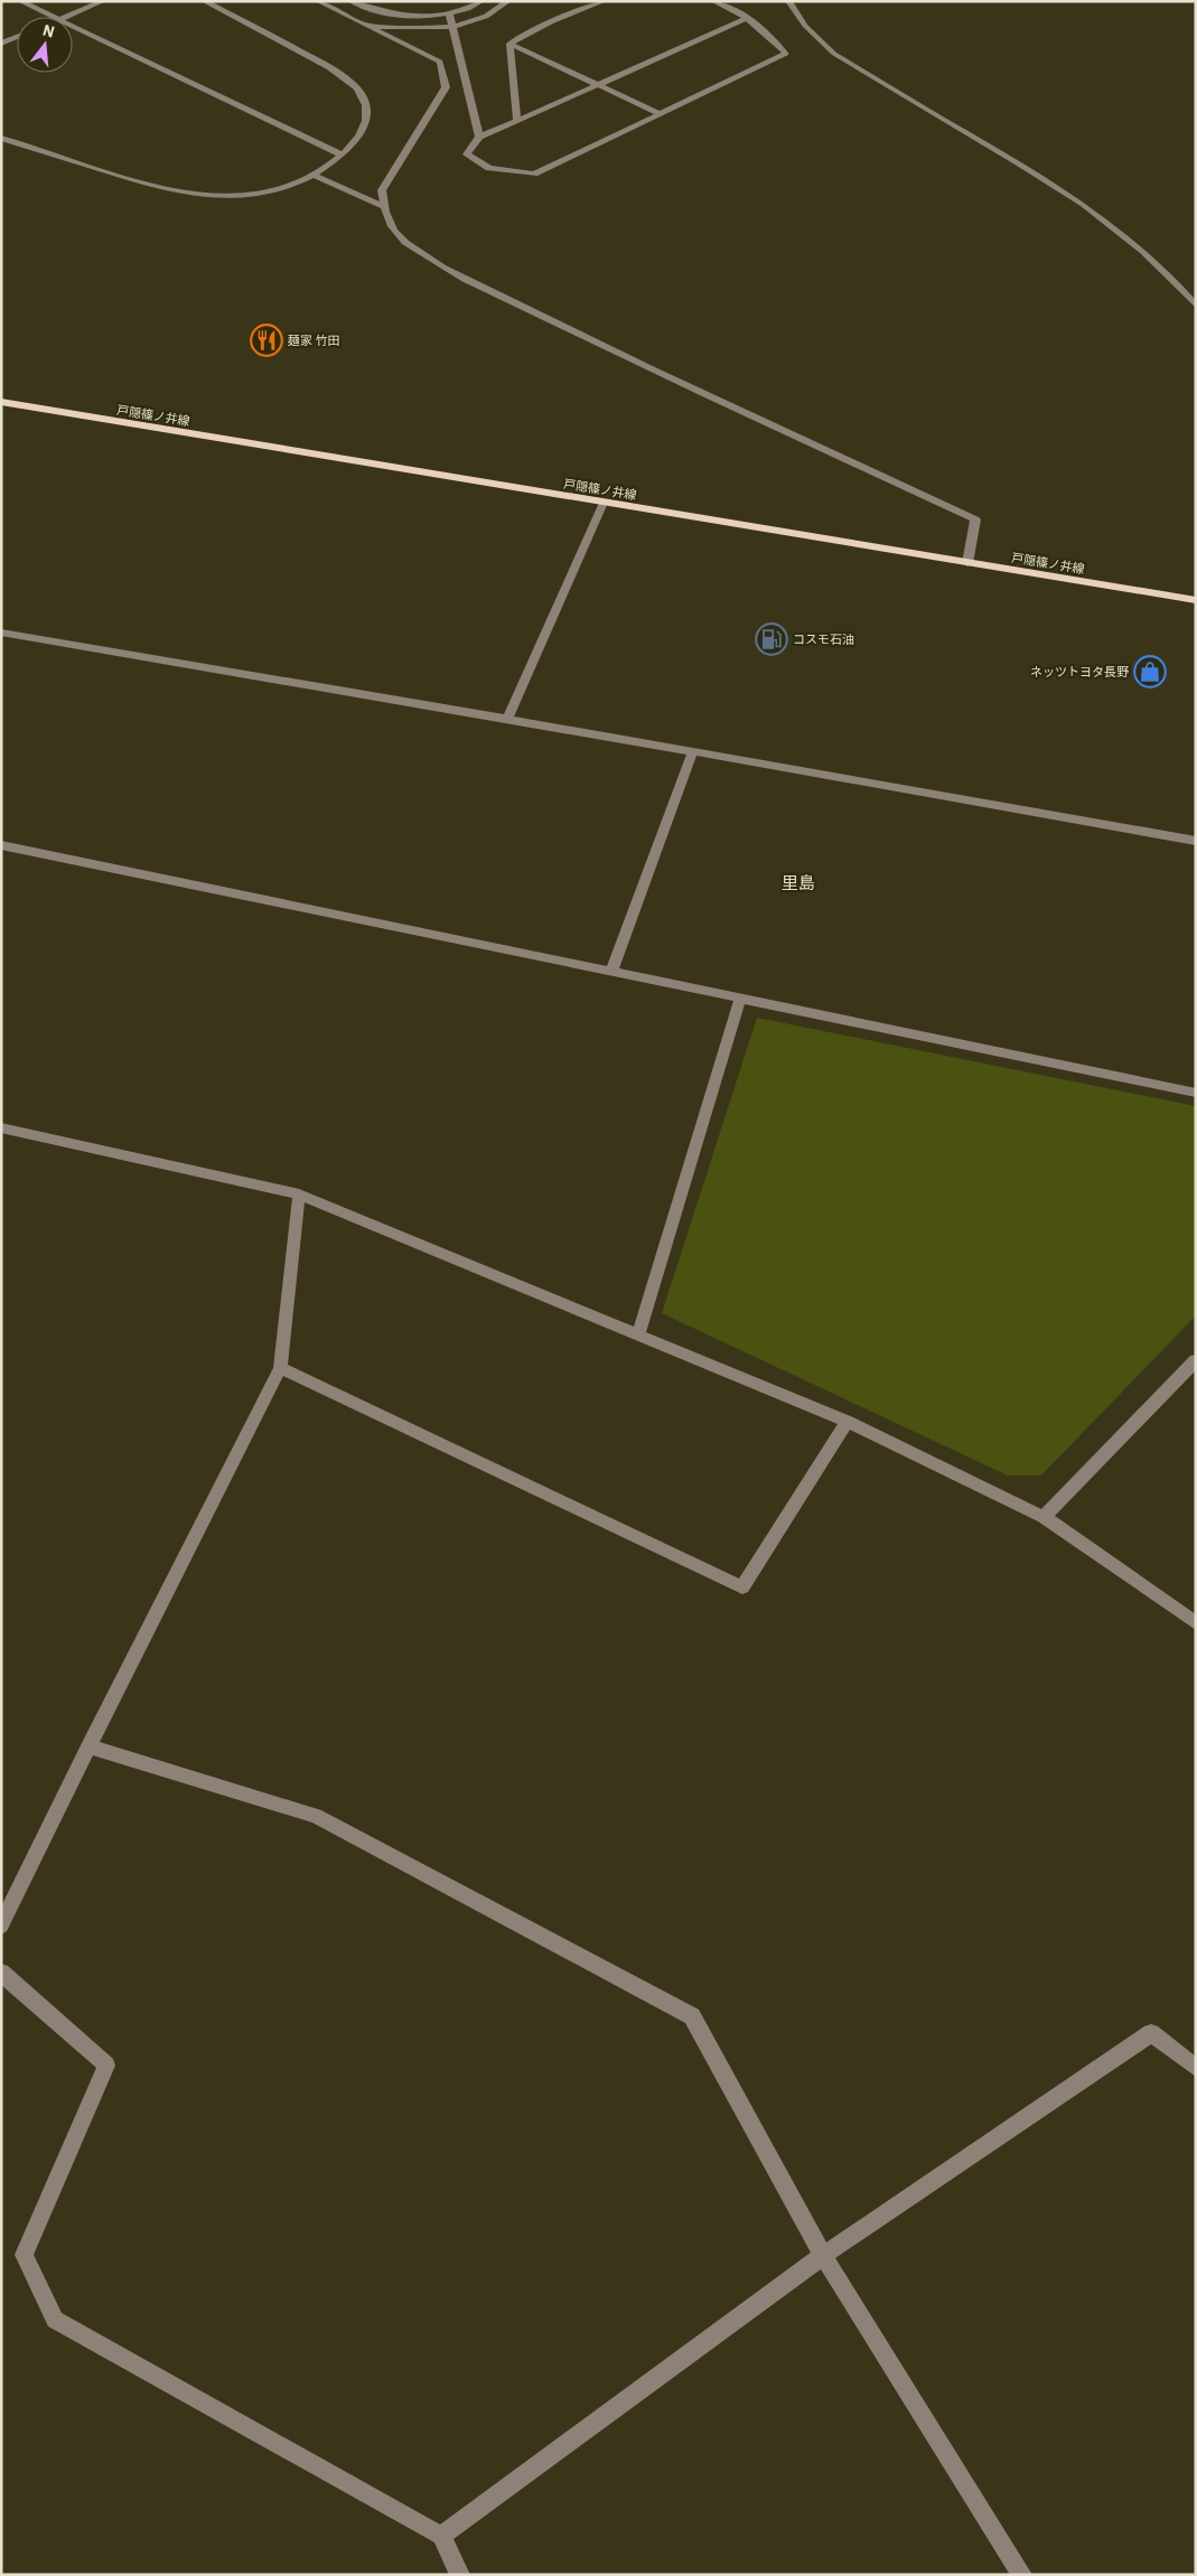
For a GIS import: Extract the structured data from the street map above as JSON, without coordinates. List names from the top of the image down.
{
  "streets": {
    "main road": ["戸隠篠ノ井線"]
  },
  "districts": ["里島"],
  "places": {
    "restaurant": ["麺家 竹田"],
    "fuel station": ["コスモ石油"],
    "shop": ["ネッツトヨタ長野"]
  },
  "north": "top"
}
